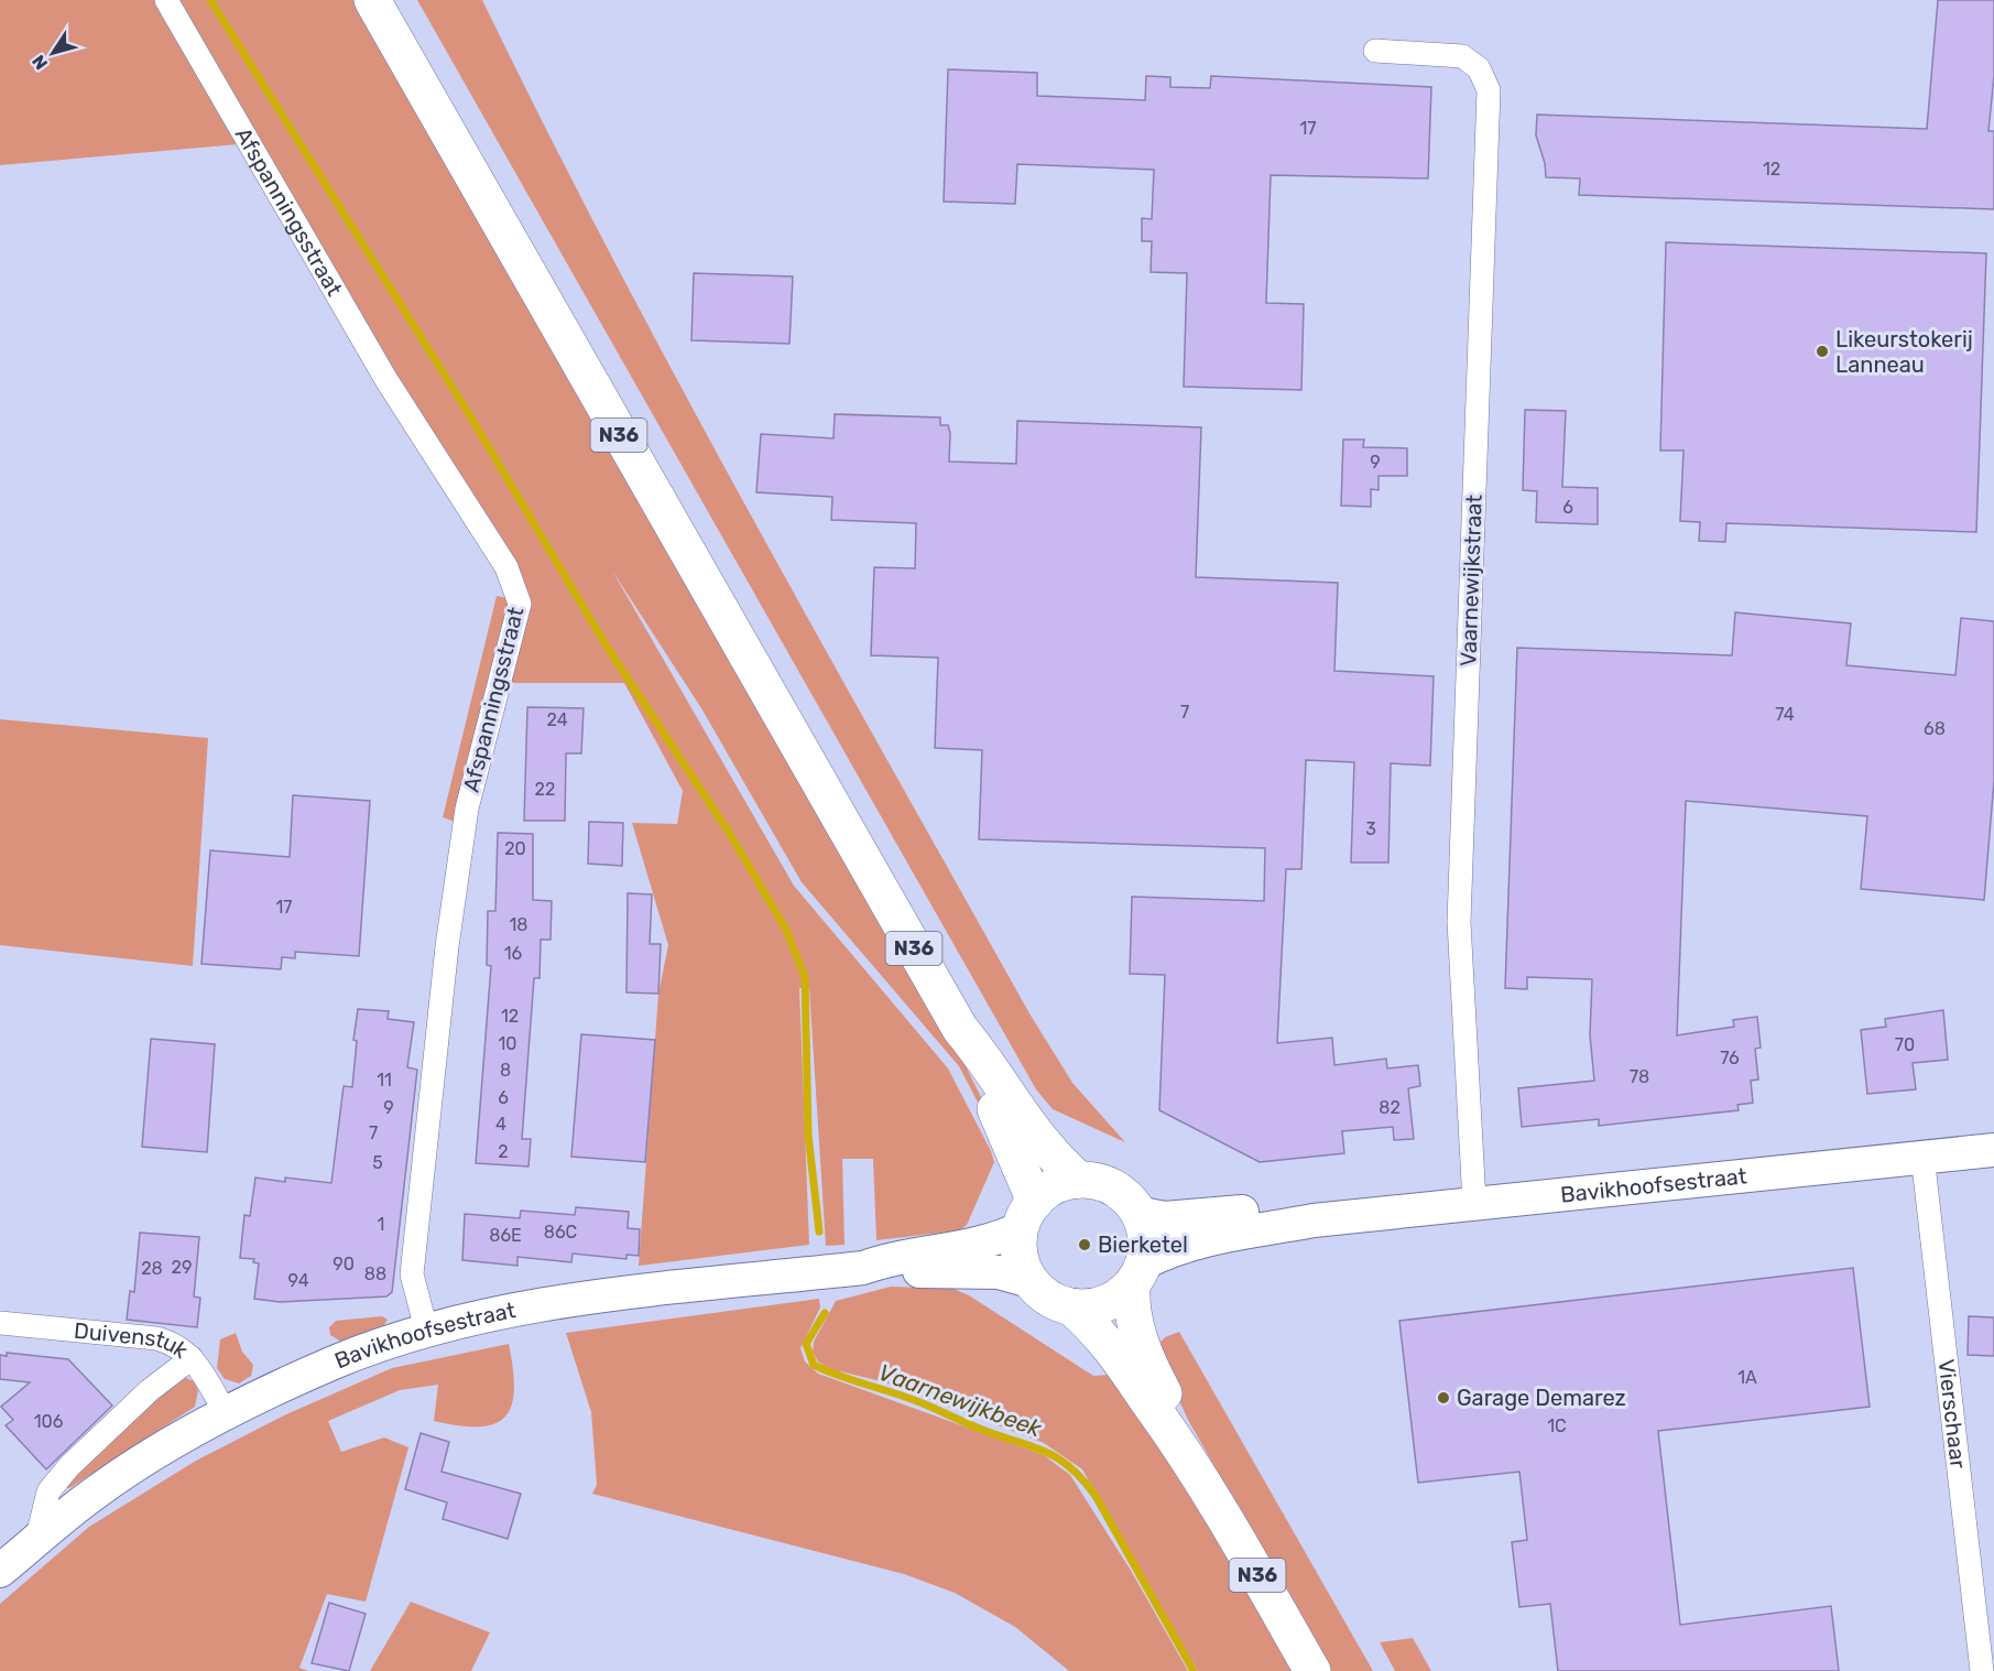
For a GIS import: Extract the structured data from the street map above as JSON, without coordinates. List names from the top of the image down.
{
  "streets": {
    "main road": ["N36"],
    "street": [
      "Afspanningsstraat",
      "Vaarnewijkstraat",
      "Bavikhoofsestraat",
      "Duivenstuk",
      "Vierschaar"
    ]
  },
  "crossings": [
    ["Afspanningsstraat", "Bavikhoofsestraat"],
    ["N36", "Bavikhoofsestraat"],
    ["Vaarnewijkstraat", "Bavikhoofsestraat"],
    ["Bavikhoofsestraat", "Duivenstuk"],
    ["Bavikhoofsestraat", "Vierschaar"]
  ],
  "water": ["Vaarnewijkbeek"],
  "places": ["Likeurstokerij Lanneau", "Bierketel", "Garage Demarez"],
  "house_numbers": [
    "17",
    "12",
    "9",
    "6",
    "7",
    "74",
    "24",
    "68",
    "22",
    "3",
    "20",
    "17",
    "18",
    "16",
    "12",
    "10",
    "70",
    "76",
    "8",
    "78",
    "11",
    "6",
    "9",
    "82",
    "4",
    "7",
    "2",
    "5",
    "1",
    "86C",
    "86E",
    "90",
    "29",
    "28",
    "88",
    "94",
    "1A",
    "106",
    "1C"
  ],
  "north": "bottom left"
}
